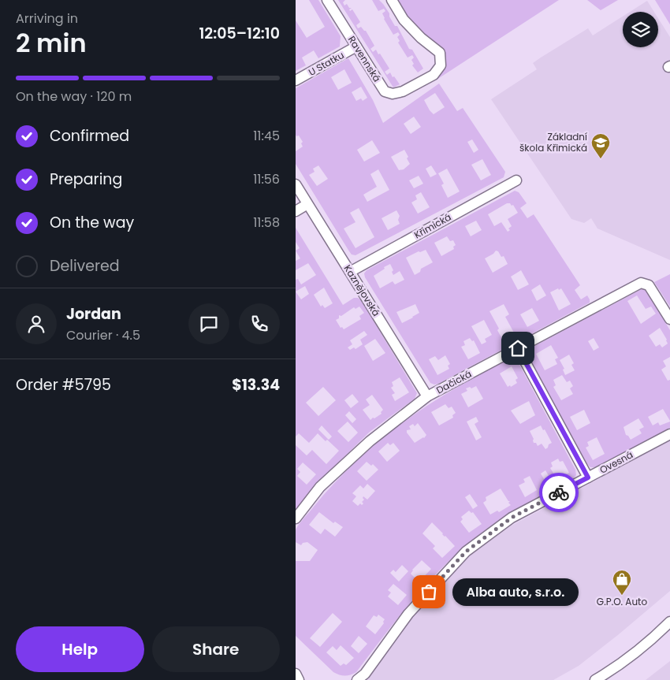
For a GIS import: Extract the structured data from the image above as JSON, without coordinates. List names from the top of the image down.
{
  "streets": {
    "street": [
      "Ravennská",
      "U Statku",
      "Křimická",
      "Kaznějovská",
      "Dačická",
      "Ovesná"
    ]
  },
  "crossings": [
    ["Ravennská", "U Statku"],
    ["Křimická", "Kaznějovská"],
    ["Kaznějovská", "Dačická"]
  ],
  "places": {
    "school or university": ["Základní škola Křimická"],
    "other": ["Alba auto, s.r.o."],
    "shop": ["G.P.O. Auto"]
  },
  "page": {
    "heading": ["2 min", "Arriving in", "12:05–12:10"],
    "panel": [
      "Jordan",
      "Courier · 4.5",
      "Order #5795",
      "$13.34"
    ],
    "bar": "On the way · 120 m",
    "list": [
      ["Confirmed", "11:45"],
      ["Preparing", "11:56"],
      ["On the way", "11:58"],
      "Delivered"
    ],
    "bubble": "Alba auto, s.r.o.",
    "buttons": ["Help", "Share"]
  }
}
